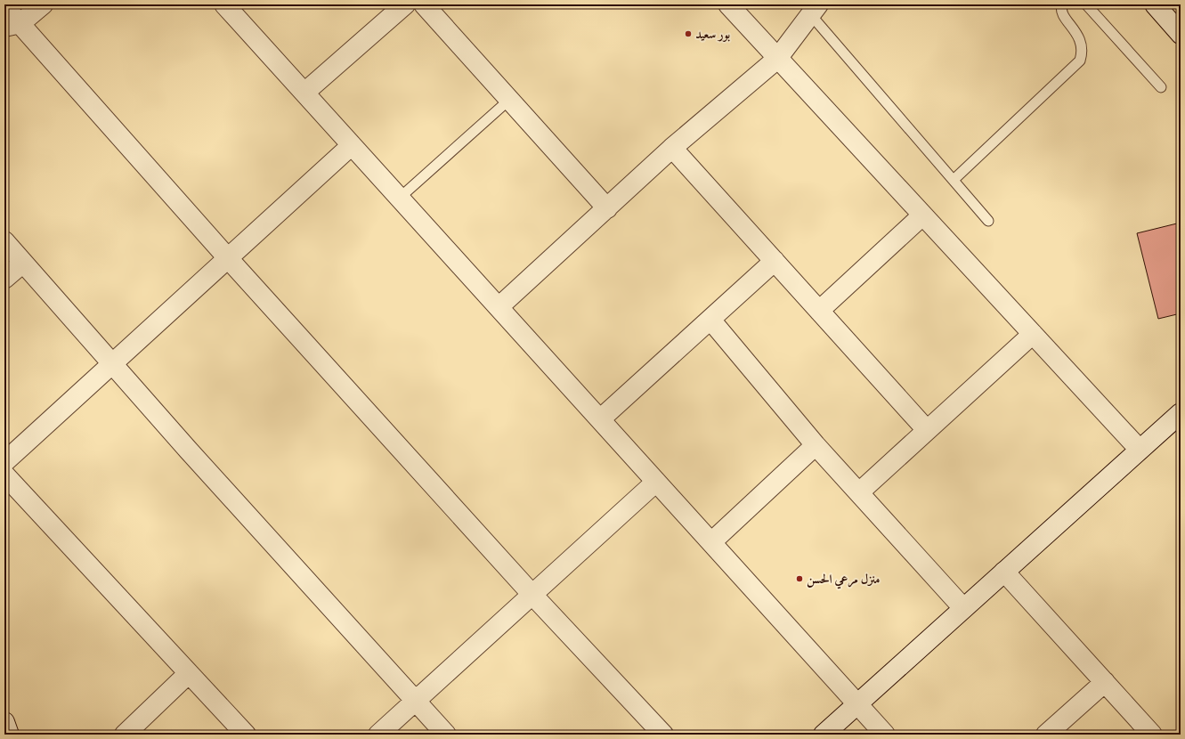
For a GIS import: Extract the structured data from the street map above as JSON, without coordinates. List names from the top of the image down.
{
  "places": ["بور سعيد", "منزل مرعي الحسن"]
}
